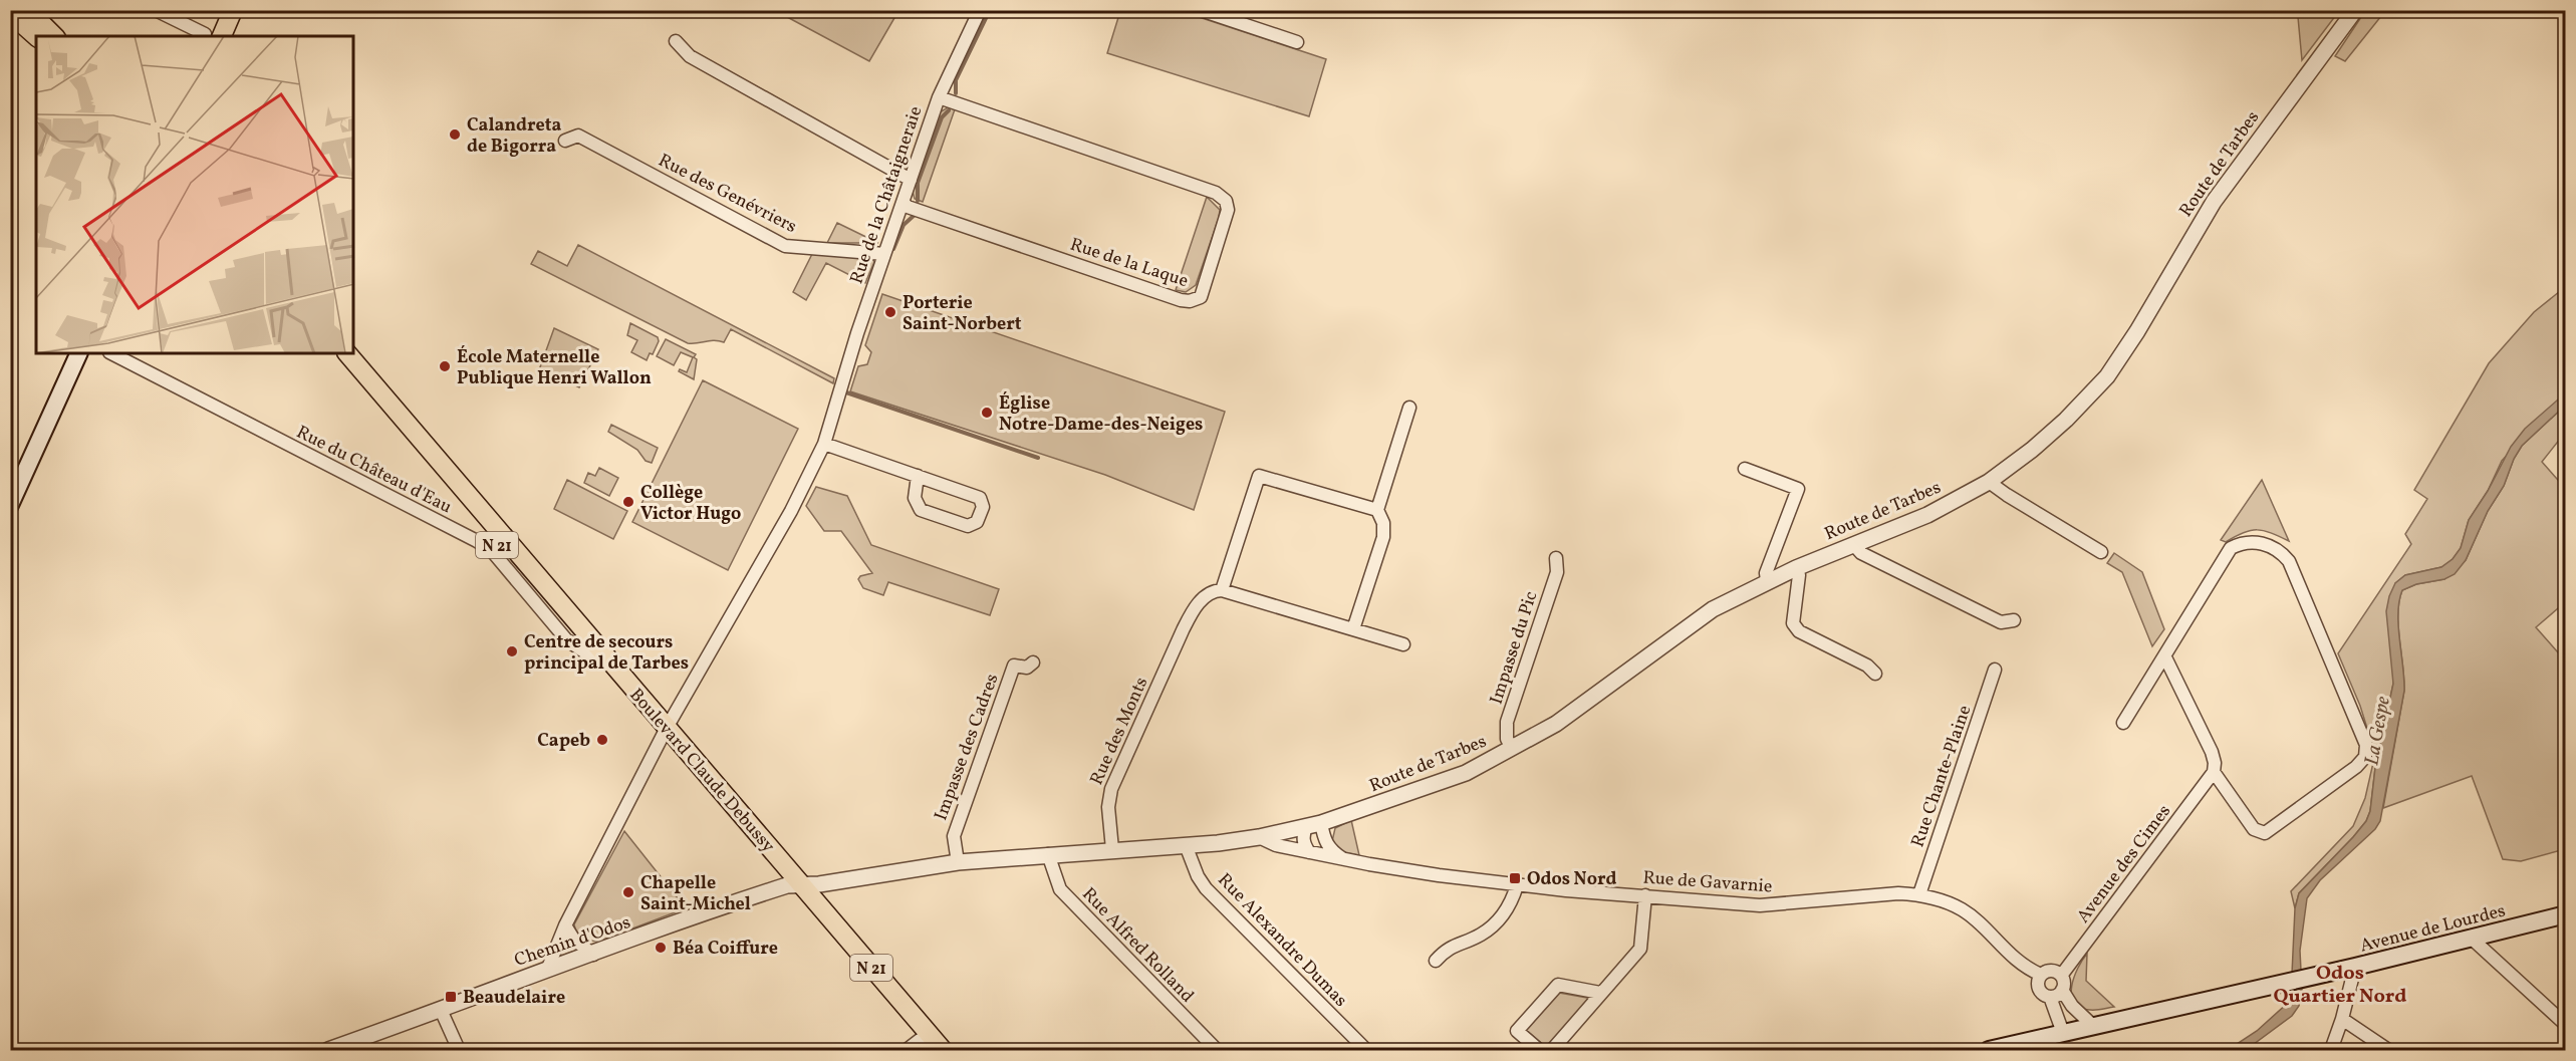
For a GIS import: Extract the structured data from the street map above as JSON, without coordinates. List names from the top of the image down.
{
  "streets": {
    "main road": ["N 21", "Boulevard Claude Debussy", "Avenue de Lourdes"],
    "street": [
      "Route de Tarbes",
      "Rue des Genévriers",
      "Rue de la Châtaigneraie",
      "Rue de la Laque",
      "Rue du Château d'Eau",
      "Impasse du Pic",
      "Rue des Monts",
      "Impasse des Cadres",
      "Rue Chante-Plaine",
      "Avenue des Cimes",
      "Rue de Gavarnie",
      "Rue Alexandre Dumas",
      "Chemin d'Odos",
      "Rue Alfred Rolland"
    ]
  },
  "crossings": [
    ["Route de Tarbes", "Impasse du Pic"],
    ["Route de Tarbes", "Rue de Gavarnie"],
    ["Route de Tarbes", "Rue Alexandre Dumas"],
    ["Route de Tarbes", "Chemin d'Odos"],
    ["Rue des Genévriers", "Rue de la Châtaigneraie"],
    ["Rue de la Châtaigneraie", "Rue de la Laque"],
    ["Rue de la Châtaigneraie", "Boulevard Claude Debussy"],
    ["Rue de la Châtaigneraie", "Chemin d'Odos"],
    ["Rue du Château d'Eau", "Boulevard Claude Debussy"],
    ["Rue des Monts", "Chemin d'Odos"],
    ["Impasse des Cadres", "Chemin d'Odos"],
    ["Boulevard Claude Debussy", "Chemin d'Odos"],
    ["Rue Chante-Plaine", "Rue de Gavarnie"],
    ["Avenue des Cimes", "Rue de Gavarnie"],
    ["Rue Alexandre Dumas", "Chemin d'Odos"],
    ["Chemin d'Odos", "Rue Alfred Rolland"]
  ],
  "districts": ["Odos Quartier Nord"],
  "water": ["La Gespe"],
  "places": {
    "other": [
      "Calandreta de Bigorra",
      "Porterie Saint-Norbert",
      "École Maternelle Publique Henri Wallon",
      "Église Notre-Dame-des-Neiges",
      "Collège Victor Hugo",
      "Centre de secours principal de Tarbes",
      "Capeb",
      "Chapelle Saint-Michel",
      "Béa Coiffure"
    ],
    "transit": ["Odos Nord", "Beaudelaire"]
  }
}
